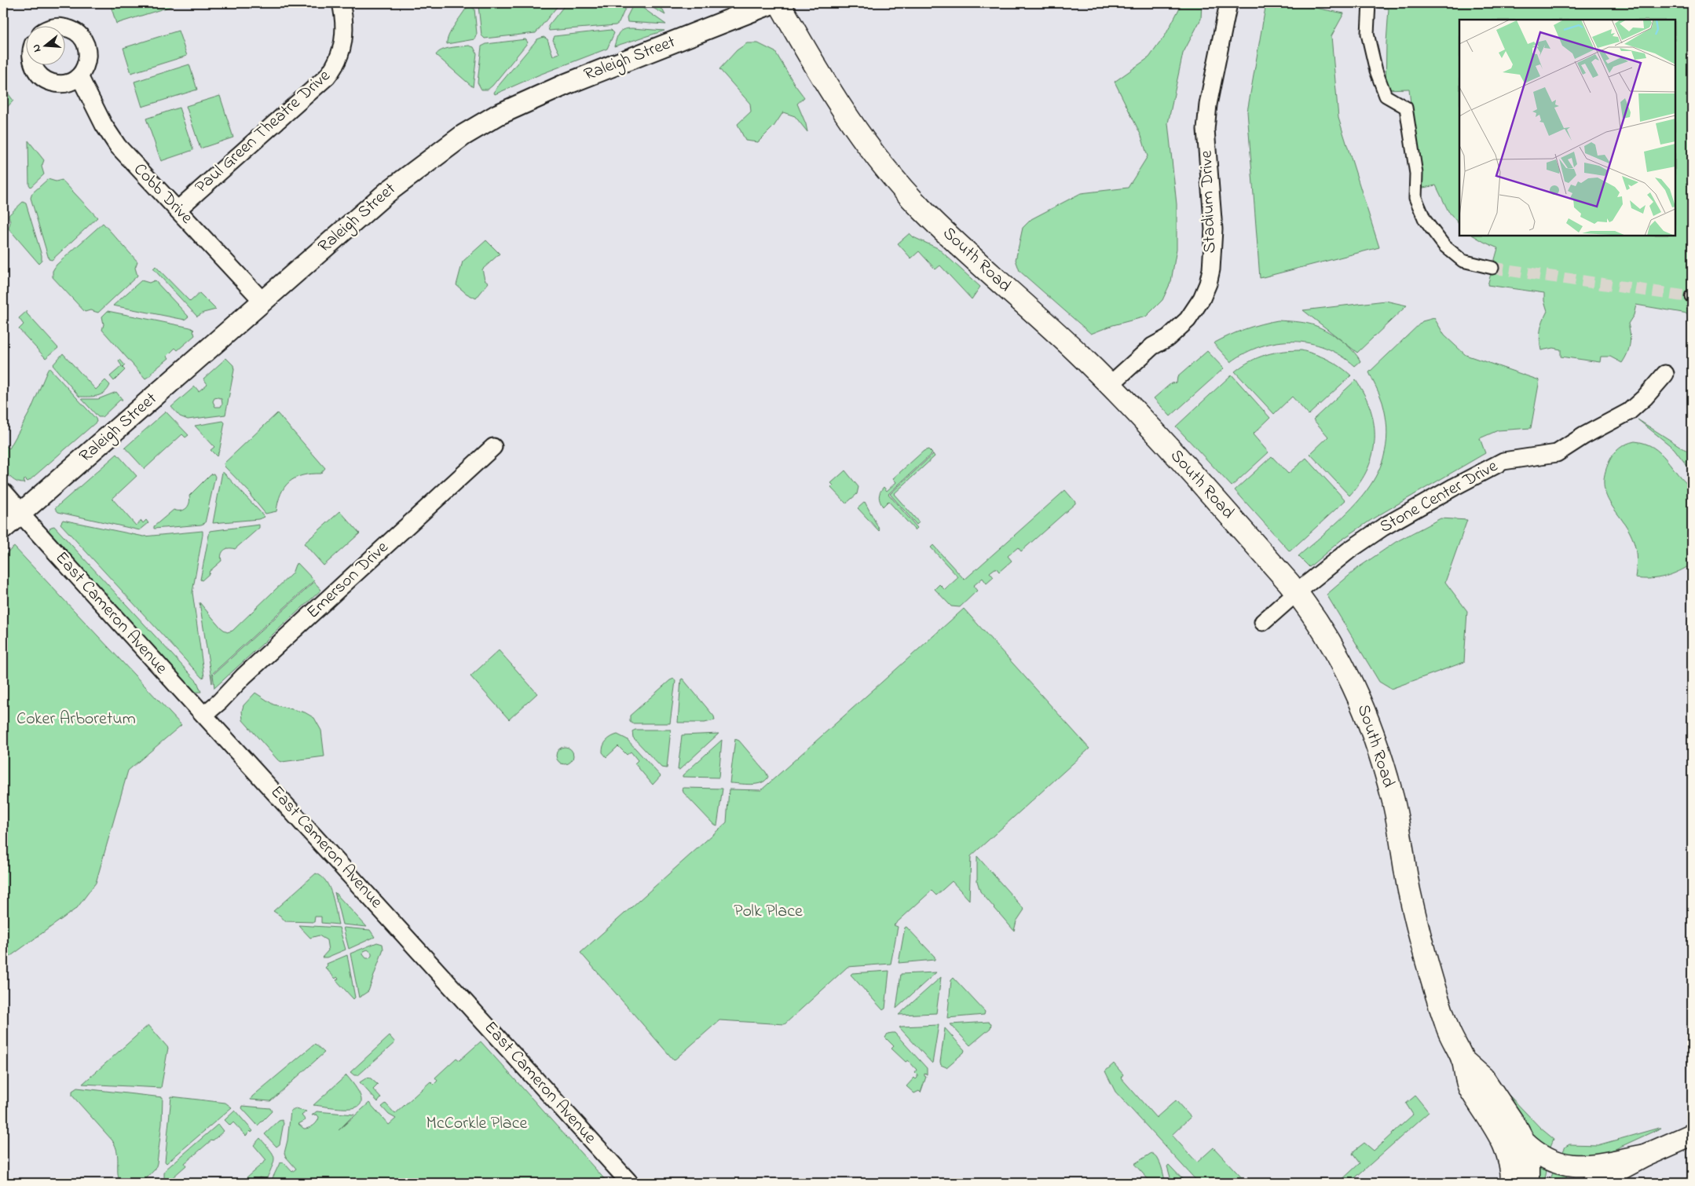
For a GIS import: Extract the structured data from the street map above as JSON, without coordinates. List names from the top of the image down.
{
  "streets": {
    "main road": ["South Road"],
    "street": [
      "Raleigh Street",
      "Paul Green Theatre Drive",
      "Cobb Drive",
      "Stadium Drive",
      "Stone Center Drive",
      "Emerson Drive",
      "East Cameron Avenue"
    ]
  },
  "crossings": [
    ["Raleigh Street", "Cobb Drive"],
    ["Raleigh Street", "East Cameron Avenue"],
    ["Paul Green Theatre Drive", "Cobb Drive"],
    ["Stadium Drive", "South Road"],
    ["South Road", "Stone Center Drive"],
    ["Emerson Drive", "East Cameron Avenue"]
  ],
  "parks": ["Coker Arboretum", "Polk Place", "McCorkle Place"],
  "north": "left"
}
